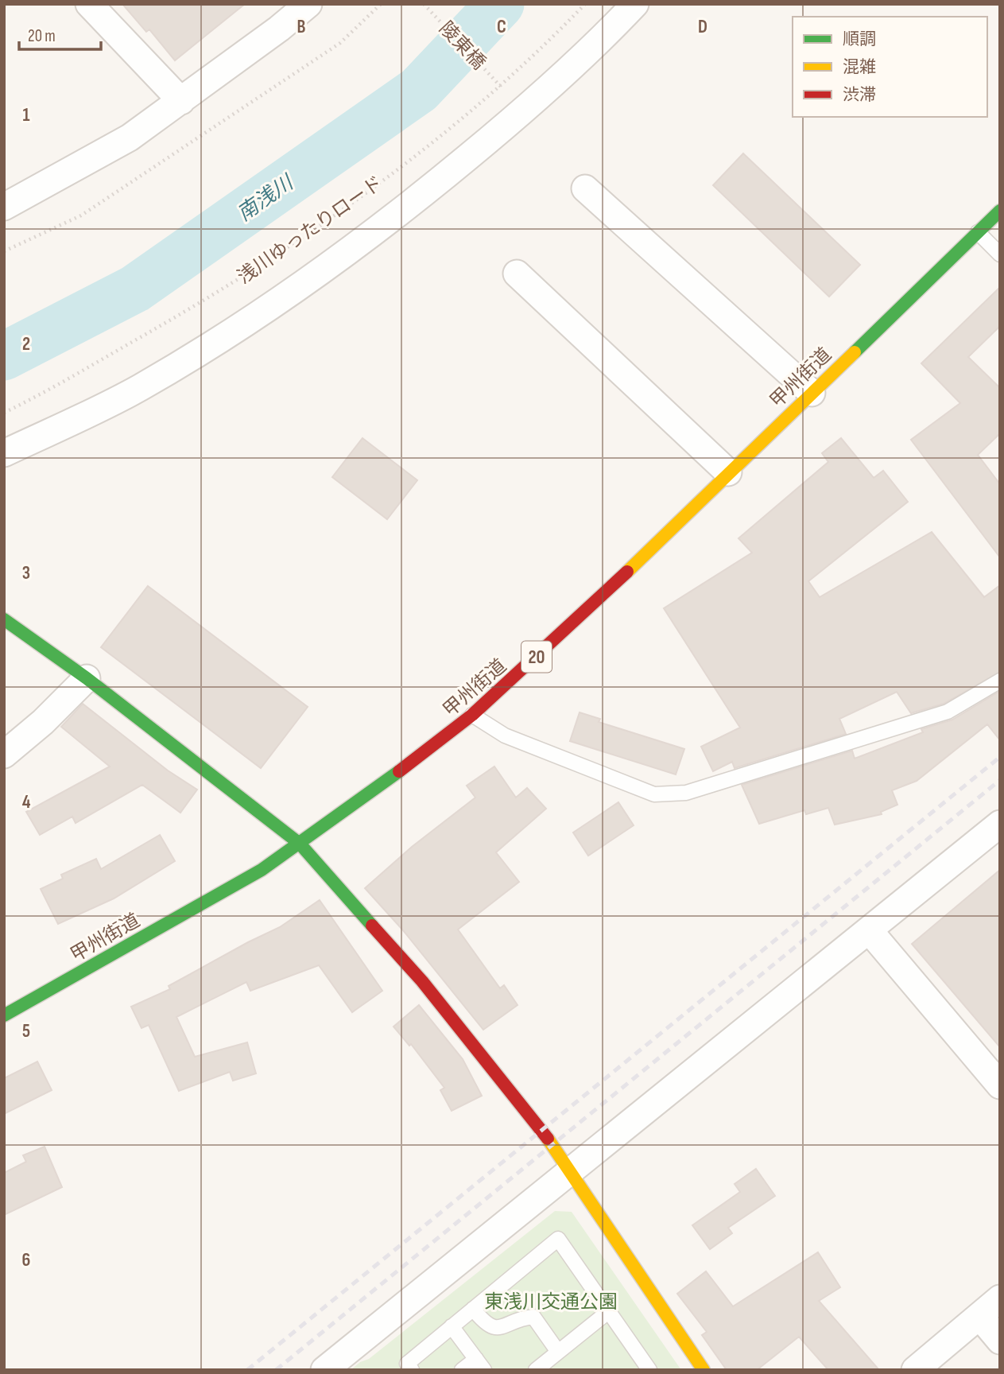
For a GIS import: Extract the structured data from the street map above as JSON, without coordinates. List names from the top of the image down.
{
  "streets": {
    "main road": ["甲州街道", "20"],
    "path": ["陵東橋", "浅川ゆったりロード"]
  },
  "crossings": [
    ["陵東橋", "浅川ゆったりロード"]
  ],
  "water": ["南浅川"],
  "parks": ["東浅川交通公園"],
  "legend": ["順調", "混雑", "渋滞"],
  "scale_bar": "20 m",
  "grid": {
    "columns": ["B", "C", "D"],
    "rows": [
      "1",
      "2",
      "3",
      "4",
      "5",
      "6"
    ]
  }
}
